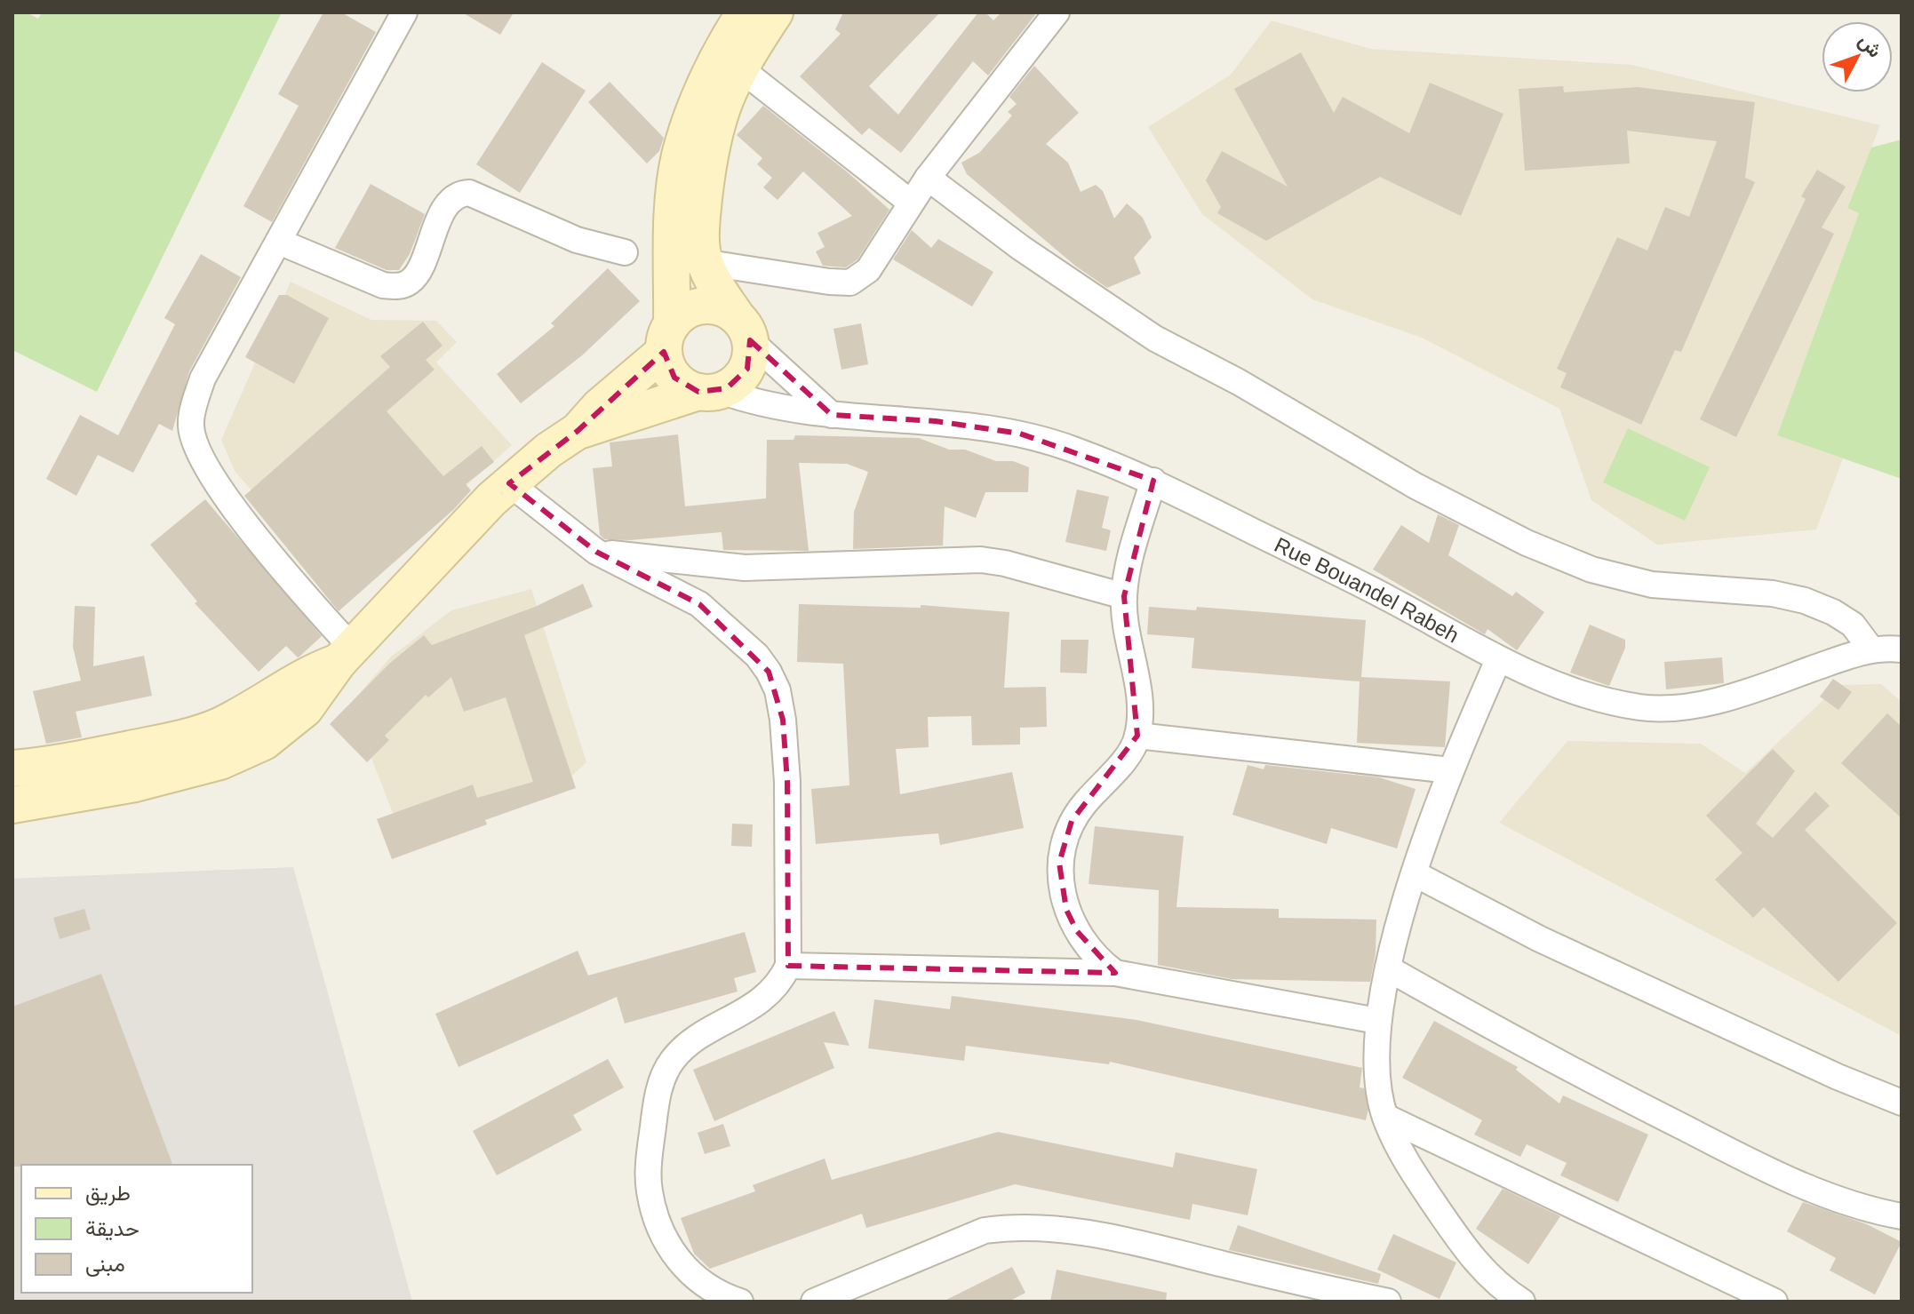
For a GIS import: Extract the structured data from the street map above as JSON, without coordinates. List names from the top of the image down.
{
  "streets": {
    "street": ["Rue Bouandel Rabeh"]
  },
  "legend": ["طريق", "حديقة", "مبنى"],
  "north": "top right"
}
